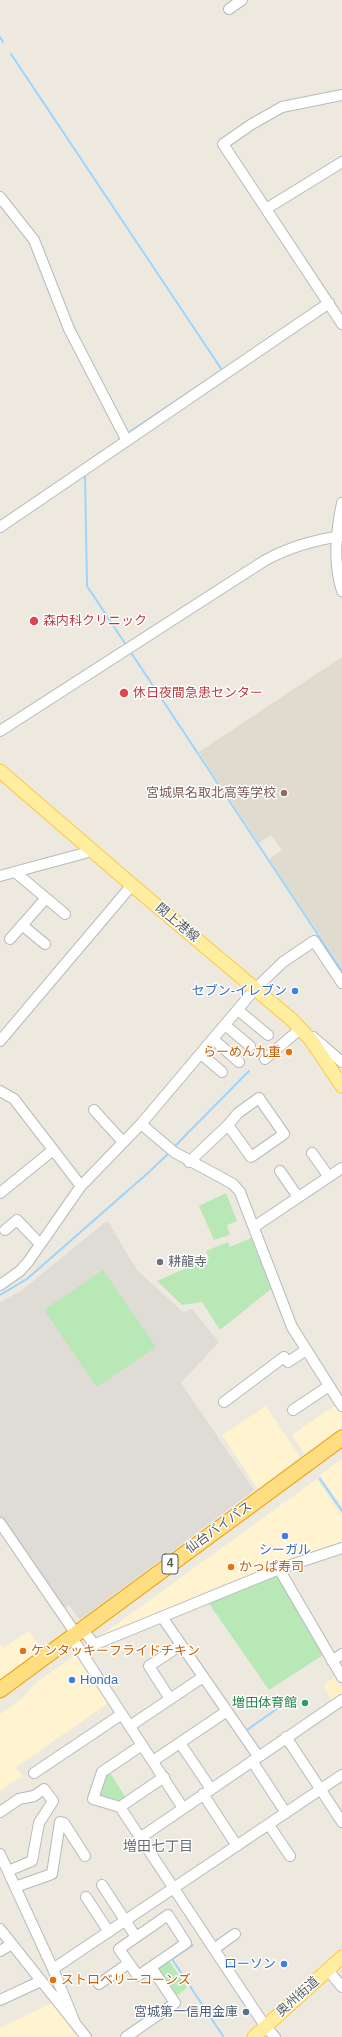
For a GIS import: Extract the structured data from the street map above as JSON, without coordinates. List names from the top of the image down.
{
  "streets": {
    "highway": ["仙台バイパス", "4"],
    "main road": ["閖上港線", "奥州街道"]
  },
  "districts": ["増田七丁目"],
  "places": [
    "森内科クリニック",
    "休日夜間急患センター",
    "宮城県名取北高等学校",
    "セブン-イレブン",
    "らーめん九重",
    "耕龍寺",
    "シーガル",
    "かっぱ寿司",
    "ケンタッキーフライドチキン",
    "Honda",
    "増田体育館",
    "ローソン",
    "ストロベリーコーンズ",
    "宮城第一信用金庫"
  ]
}
